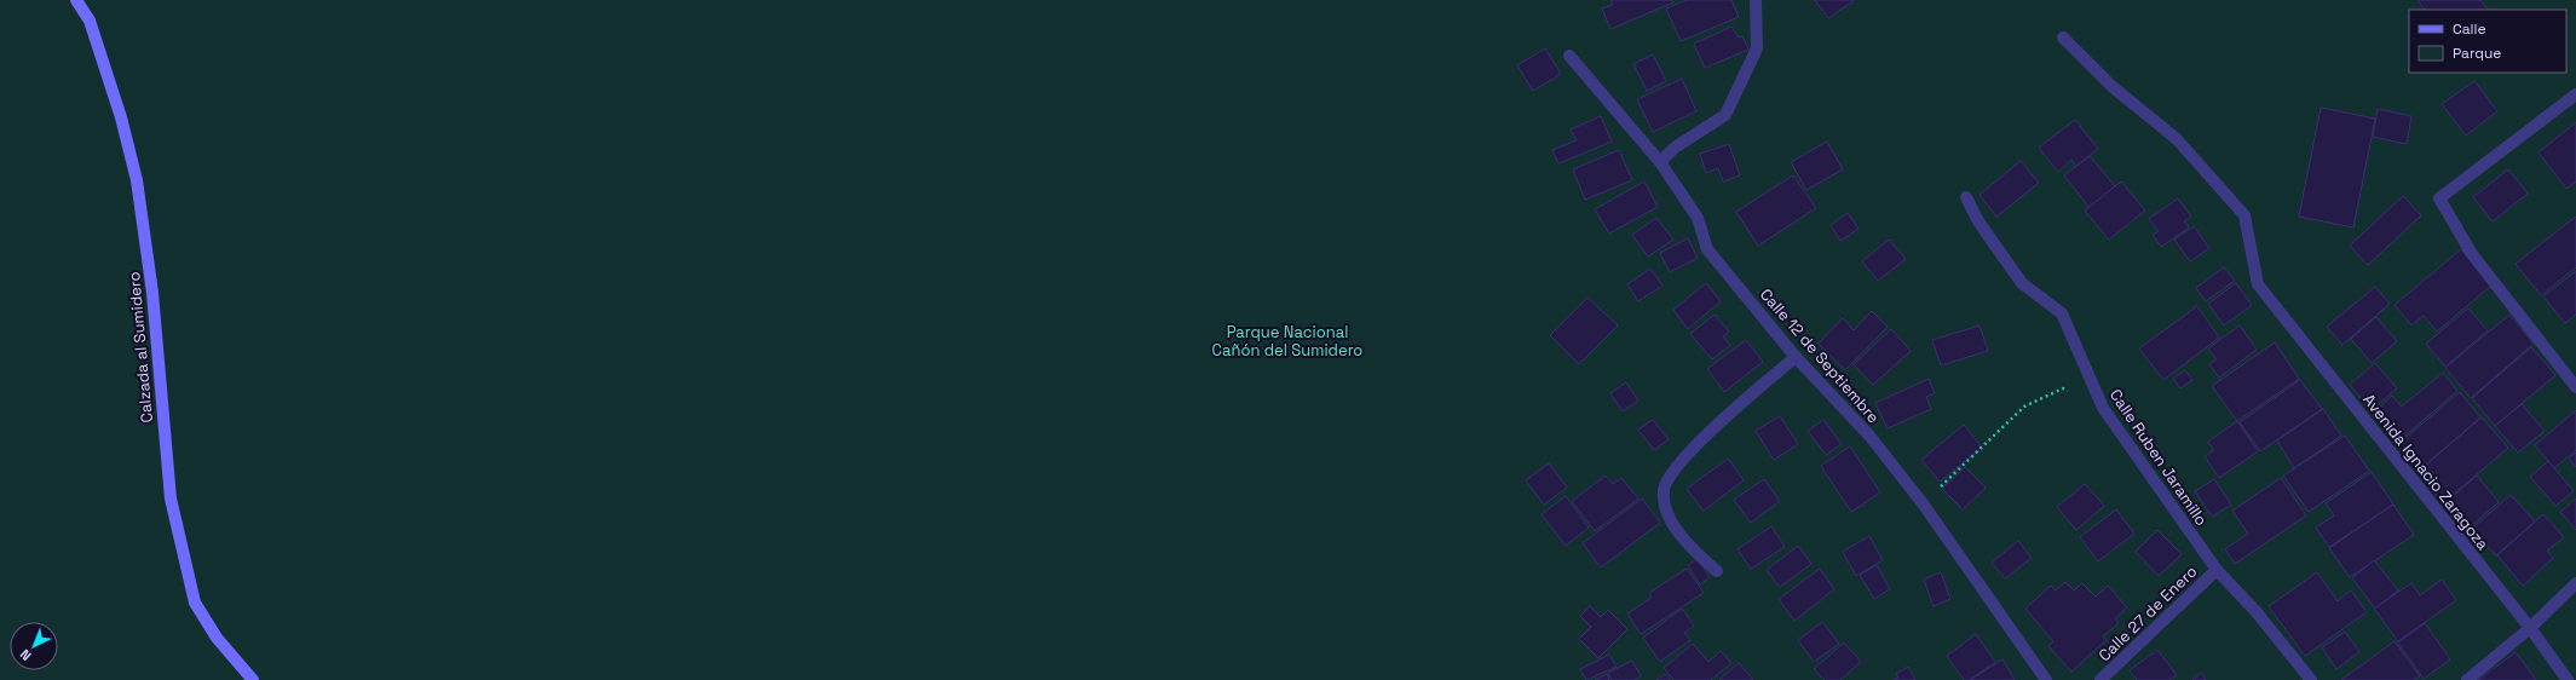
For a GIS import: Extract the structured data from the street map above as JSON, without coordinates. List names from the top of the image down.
{
  "streets": {
    "main road": ["Calzada al Sumidero"],
    "street": [
      "Calle 12 de Septiembre",
      "Calle Ruben Jaramillo",
      "Avenida Ignacio Zaragoza",
      "Calle 27 de Enero"
    ]
  },
  "crossings": [
    ["Calle Ruben Jaramillo", "Calle 27 de Enero"]
  ],
  "parks": ["Parque Nacional Cañón del Sumidero"],
  "legend": ["Calle", "Parque"],
  "north": "bottom left"
}
